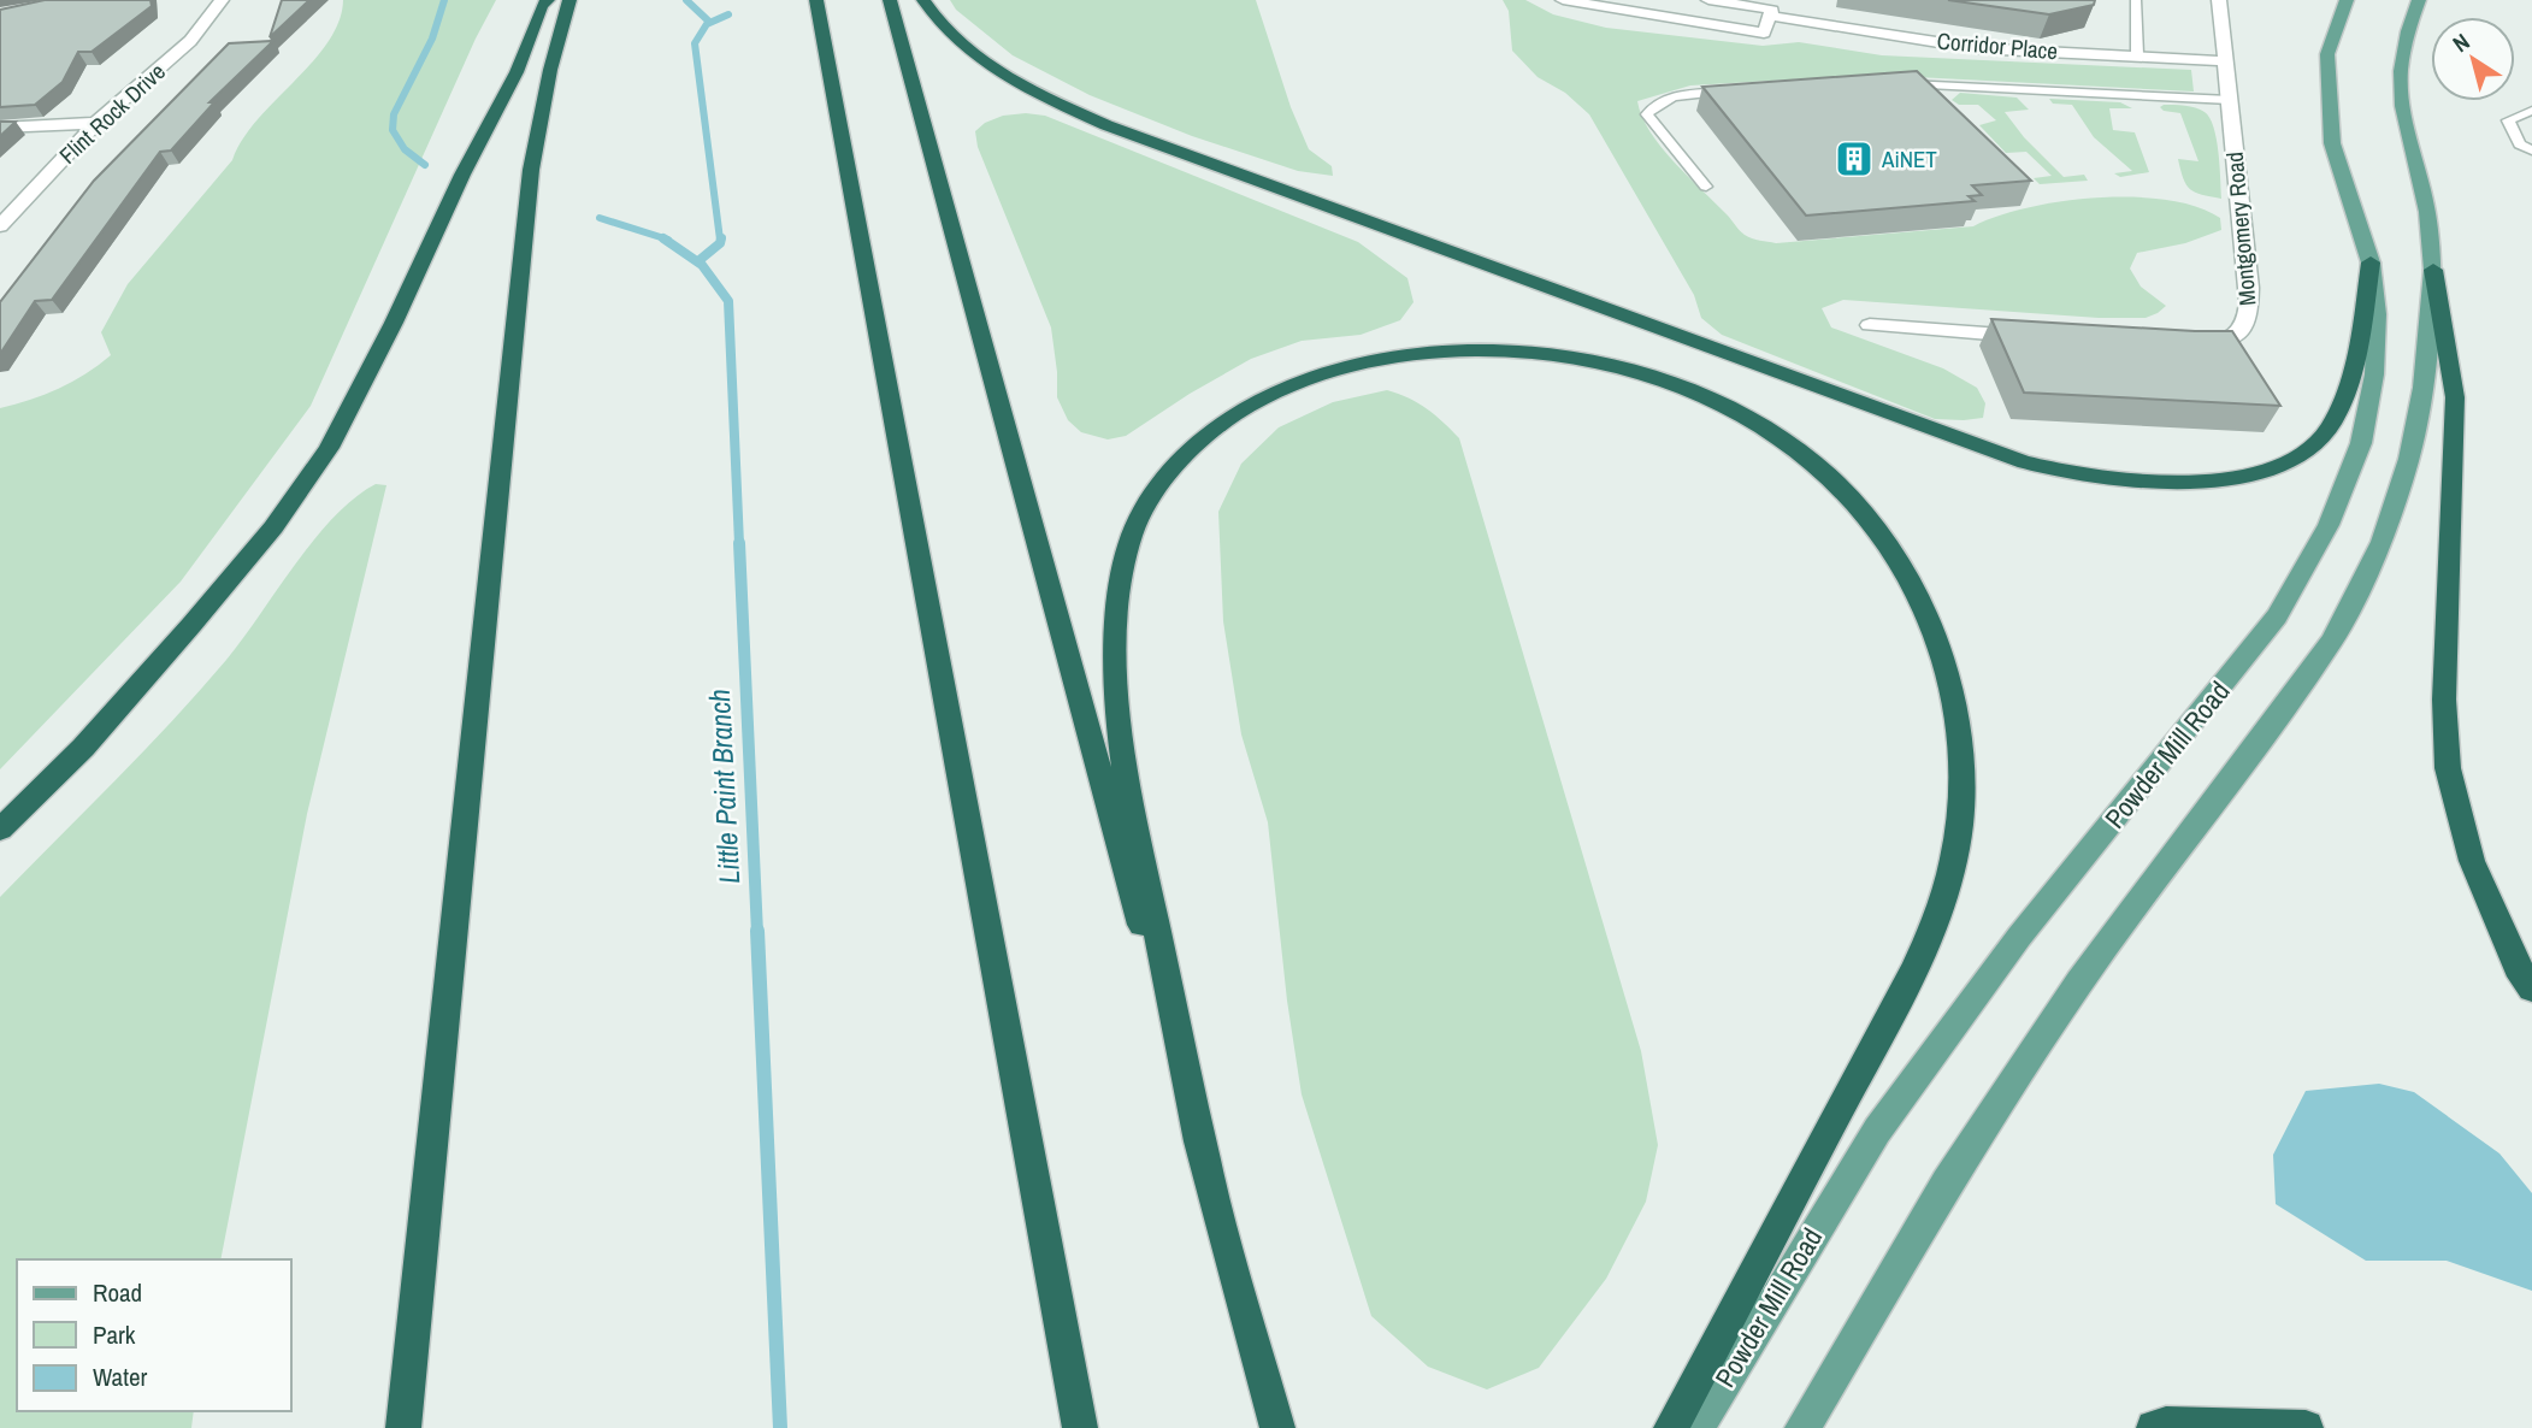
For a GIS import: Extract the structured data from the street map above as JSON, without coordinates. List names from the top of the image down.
{
  "streets": {
    "main road": ["Powder Mill Road"],
    "street": ["Corridor Place", "Flint Rock Drive", "Montgomery Road"]
  },
  "crossings": [
    ["Corridor Place", "Montgomery Road"]
  ],
  "water": ["Little Paint Branch"],
  "places": {
    "building": ["AiNET"]
  },
  "legend": ["Road", "Park", "Water"],
  "north": "top left"
}
